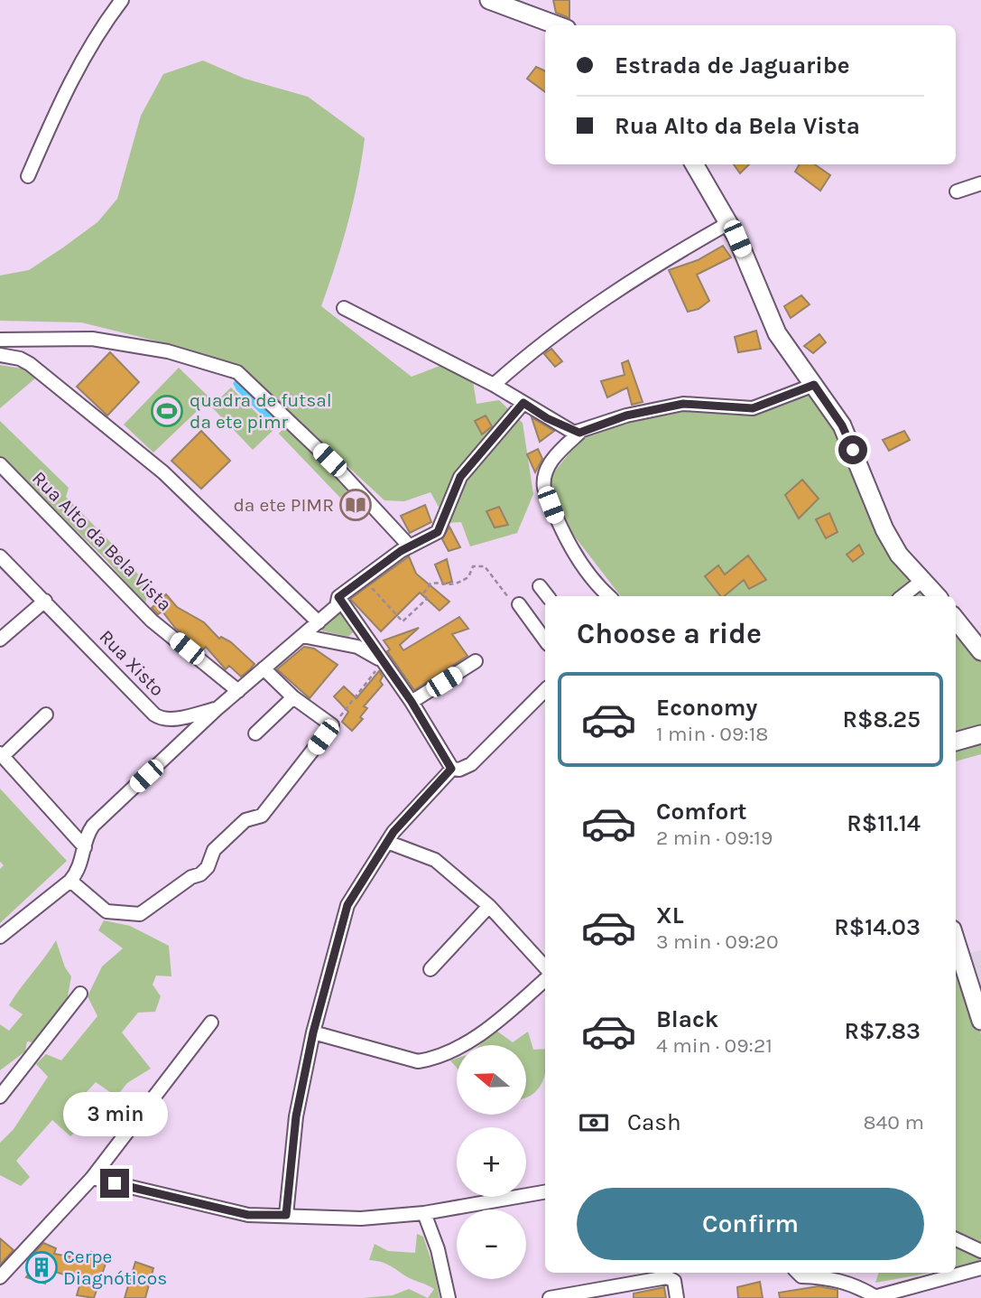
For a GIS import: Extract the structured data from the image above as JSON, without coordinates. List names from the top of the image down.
{
  "streets": {
    "street": ["Rua Alto da Bela Vista", "Rua Xisto"]
  },
  "places": {
    "sports": ["quadra de futsal da ete pimr"],
    "library": ["da ete PIMR"],
    "building": ["Cerpe Diagnóticos"]
  },
  "north": "left",
  "page": {
    "banner": ["Estrada de Jaguaribe", "Rua Alto da Bela Vista"],
    "heading": "Choose a ride",
    "list": [
      {
        "name": "Economy",
        "note": "1 min · 09:18",
        "value": "R$8.25"
      },
      {
        "name": "Comfort",
        "note": "2 min · 09:19",
        "value": "R$11.14"
      },
      {
        "name": "XL",
        "note": "3 min · 09:20",
        "value": "R$14.03"
      },
      {
        "name": "Black",
        "note": "4 min · 09:21",
        "value": "R$7.83"
      }
    ],
    "map_buttons": ["+", "−"],
    "pay": ["Cash", "840 m"],
    "bubble": "3 min",
    "buttons": "Confirm"
  }
}
